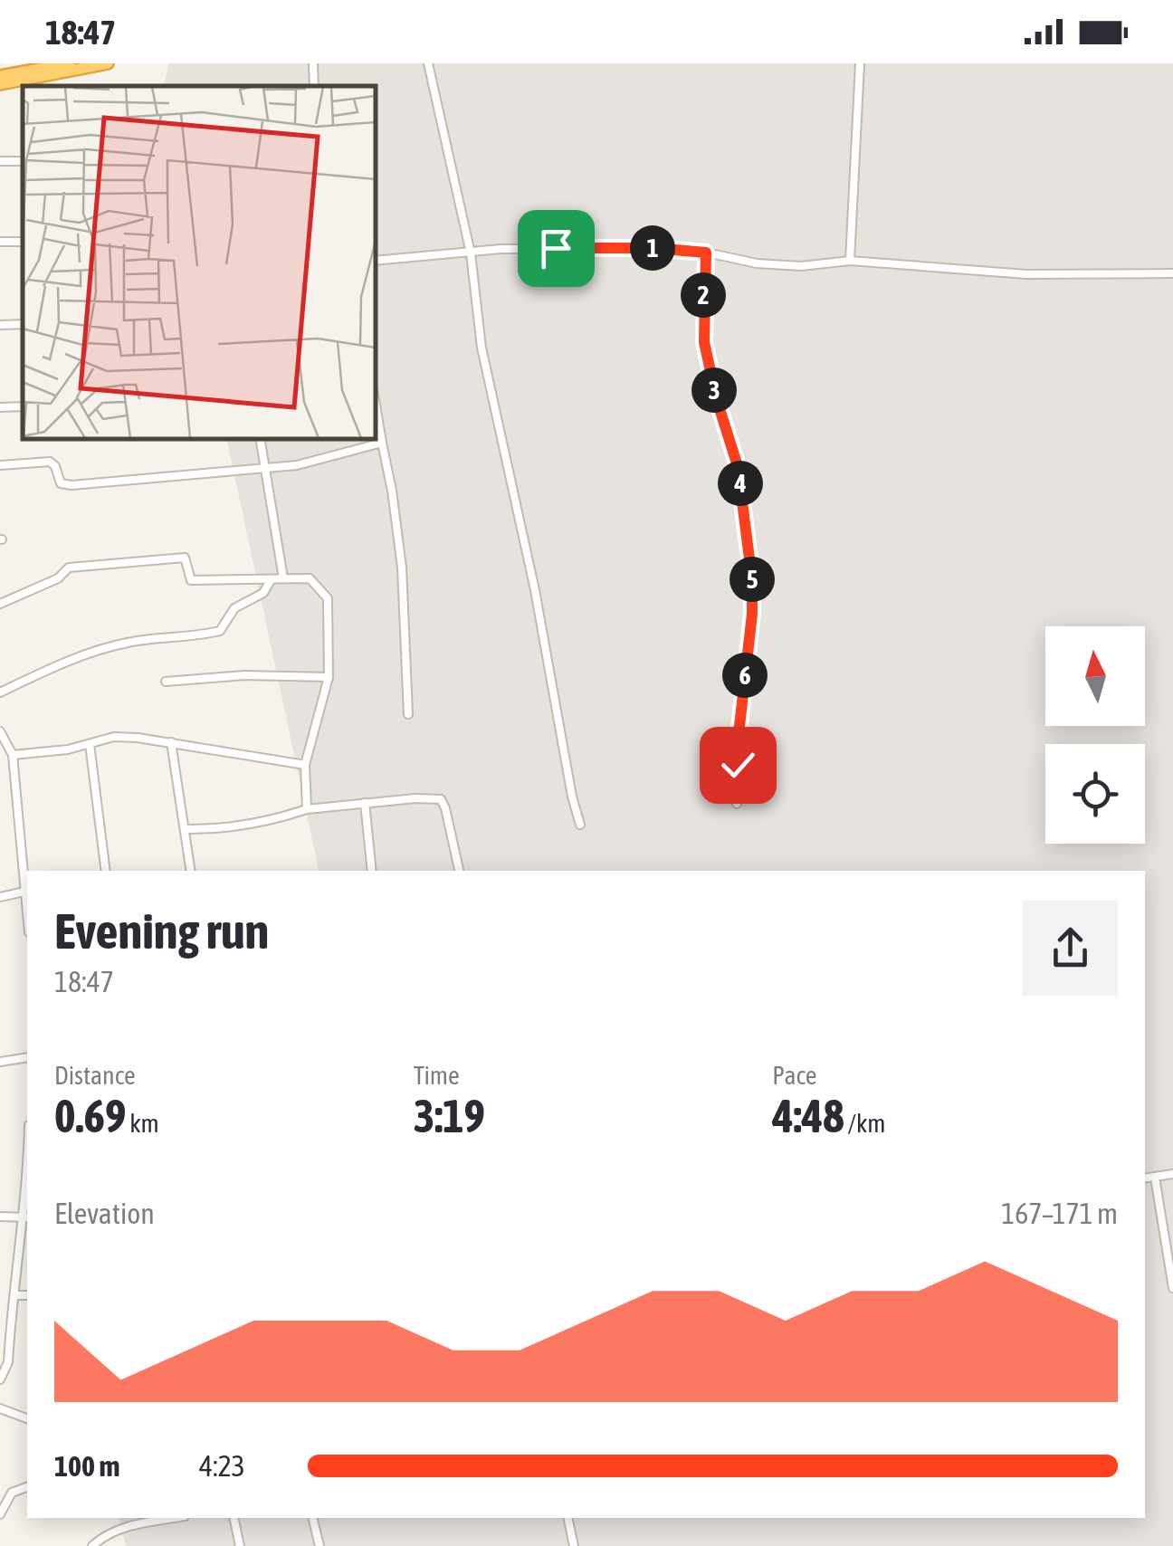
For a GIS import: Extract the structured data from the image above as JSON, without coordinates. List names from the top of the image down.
{
  "north": "top",
  "page": {
    "status": "18:47",
    "pins": [
      "1",
      "2",
      "3",
      "4",
      "5",
      "6"
    ],
    "heading": ["Evening run", "18:47"],
    "stats": [
      ["Distance", "0.69 km"],
      ["Time", "3:19"],
      ["Pace", "4:48 /km"]
    ],
    "chart": ["Elevation", "167–171 m"],
    "list": [
      {
        "name": "100 m",
        "note": "4:23"
      }
    ]
  }
}
